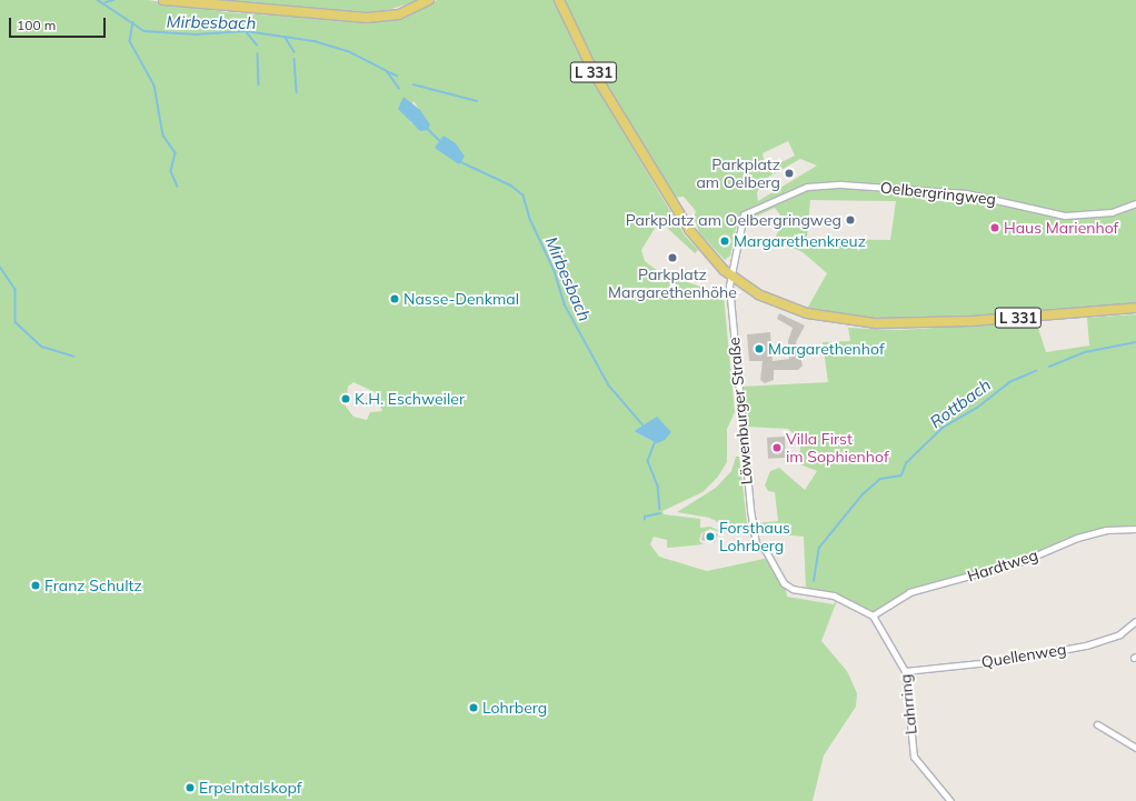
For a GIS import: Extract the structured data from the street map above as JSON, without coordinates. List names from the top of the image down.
{
  "streets": {
    "main road": ["L 331"],
    "street": [
      "Oelbergringweg",
      "Löwenburger Straße",
      "Hardtweg",
      "Quellenweg",
      "Lahrring"
    ]
  },
  "crossings": [
    ["L 331", "Löwenburger Straße"],
    ["Oelbergringweg", "Löwenburger Straße"],
    ["Löwenburger Straße", "Hardtweg"],
    ["Löwenburger Straße", "Lahrring"],
    ["Hardtweg", "Lahrring"],
    ["Quellenweg", "Lahrring"]
  ],
  "water": ["Mirbesbach", "Rottbach"],
  "places": [
    "Parkplatz am Oelberg",
    "Parkplatz am Oelbergringweg",
    "Haus Marienhof",
    "Margarethenkreuz",
    "Parkplatz Margarethenhöhe",
    "Nasse-Denkmal",
    "Margarethenhof",
    "K.H. Eschweiler",
    "Villa First im Sophienhof",
    "Forsthaus Lohrberg",
    "Franz Schultz",
    "Lohrberg",
    "Erpelntalskopf"
  ],
  "scale_bar": "100 m"
}
